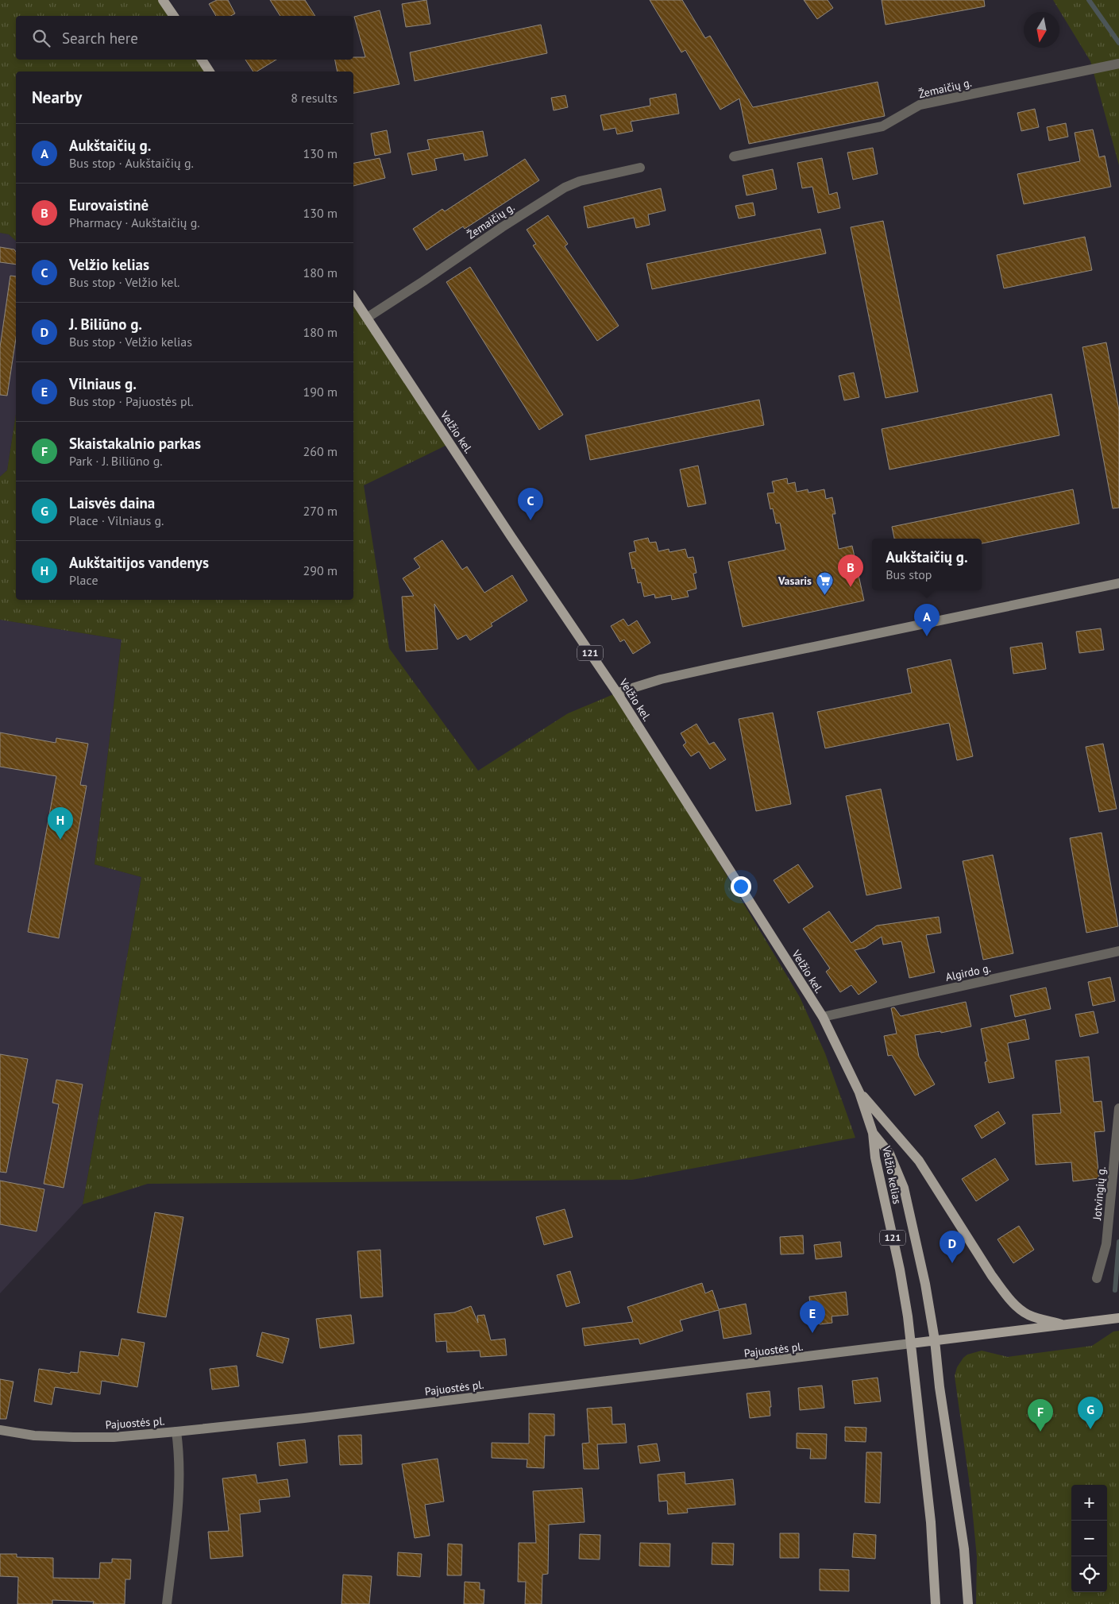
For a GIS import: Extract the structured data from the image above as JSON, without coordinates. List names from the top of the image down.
{
  "streets": {
    "main road": [
      "Velžio kel.",
      "121",
      "Velžio kelias",
      "Pajuostės pl."
    ],
    "street": ["Žemaičių g.", "Algirdo g.", "Jotvingių g."]
  },
  "crossings": [
    ["Žemaičių g.", "Velžio kel."],
    ["Velžio kel.", "Algirdo g."],
    ["Velžio kel.", "Velžio kelias"],
    ["Velžio kelias", "Pajuostės pl."]
  ],
  "places": {
    "supermarket": ["Vasaris"]
  },
  "north": "bottom",
  "page": {
    "search": "Search here",
    "heading": ["Nearby", "8 results"],
    "list": [
      {
        "mark": "A",
        "name": "Aukštaičių g.",
        "note": "Bus stop · Aukštaičių g.",
        "value": "130 m"
      },
      {
        "mark": "B",
        "name": "Eurovaistinė",
        "note": "Pharmacy · Aukštaičių g.",
        "value": "130 m"
      },
      {
        "mark": "C",
        "name": "Velžio kelias",
        "note": "Bus stop · Velžio kel.",
        "value": "180 m"
      },
      {
        "mark": "D",
        "name": "J. Biliūno g.",
        "note": "Bus stop · Velžio kelias",
        "value": "180 m"
      },
      {
        "mark": "E",
        "name": "Vilniaus g.",
        "note": "Bus stop · Pajuostės pl.",
        "value": "190 m"
      },
      {
        "mark": "F",
        "name": "Skaistakalnio parkas",
        "note": "Park · J. Biliūno g.",
        "value": "260 m"
      },
      {
        "mark": "G",
        "name": "Laisvės daina",
        "note": "Place · Vilniaus g.",
        "value": "270 m"
      },
      {
        "mark": "H",
        "name": "Aukštaitijos vandenys",
        "note": "Place",
        "value": "290 m"
      }
    ],
    "pins": [
      "C",
      "B",
      "A",
      "H",
      "D",
      "E",
      "G",
      "F"
    ],
    "popup": ["Aukštaičių g.", "Bus stop"],
    "map_buttons": ["+", "−"]
  }
}
